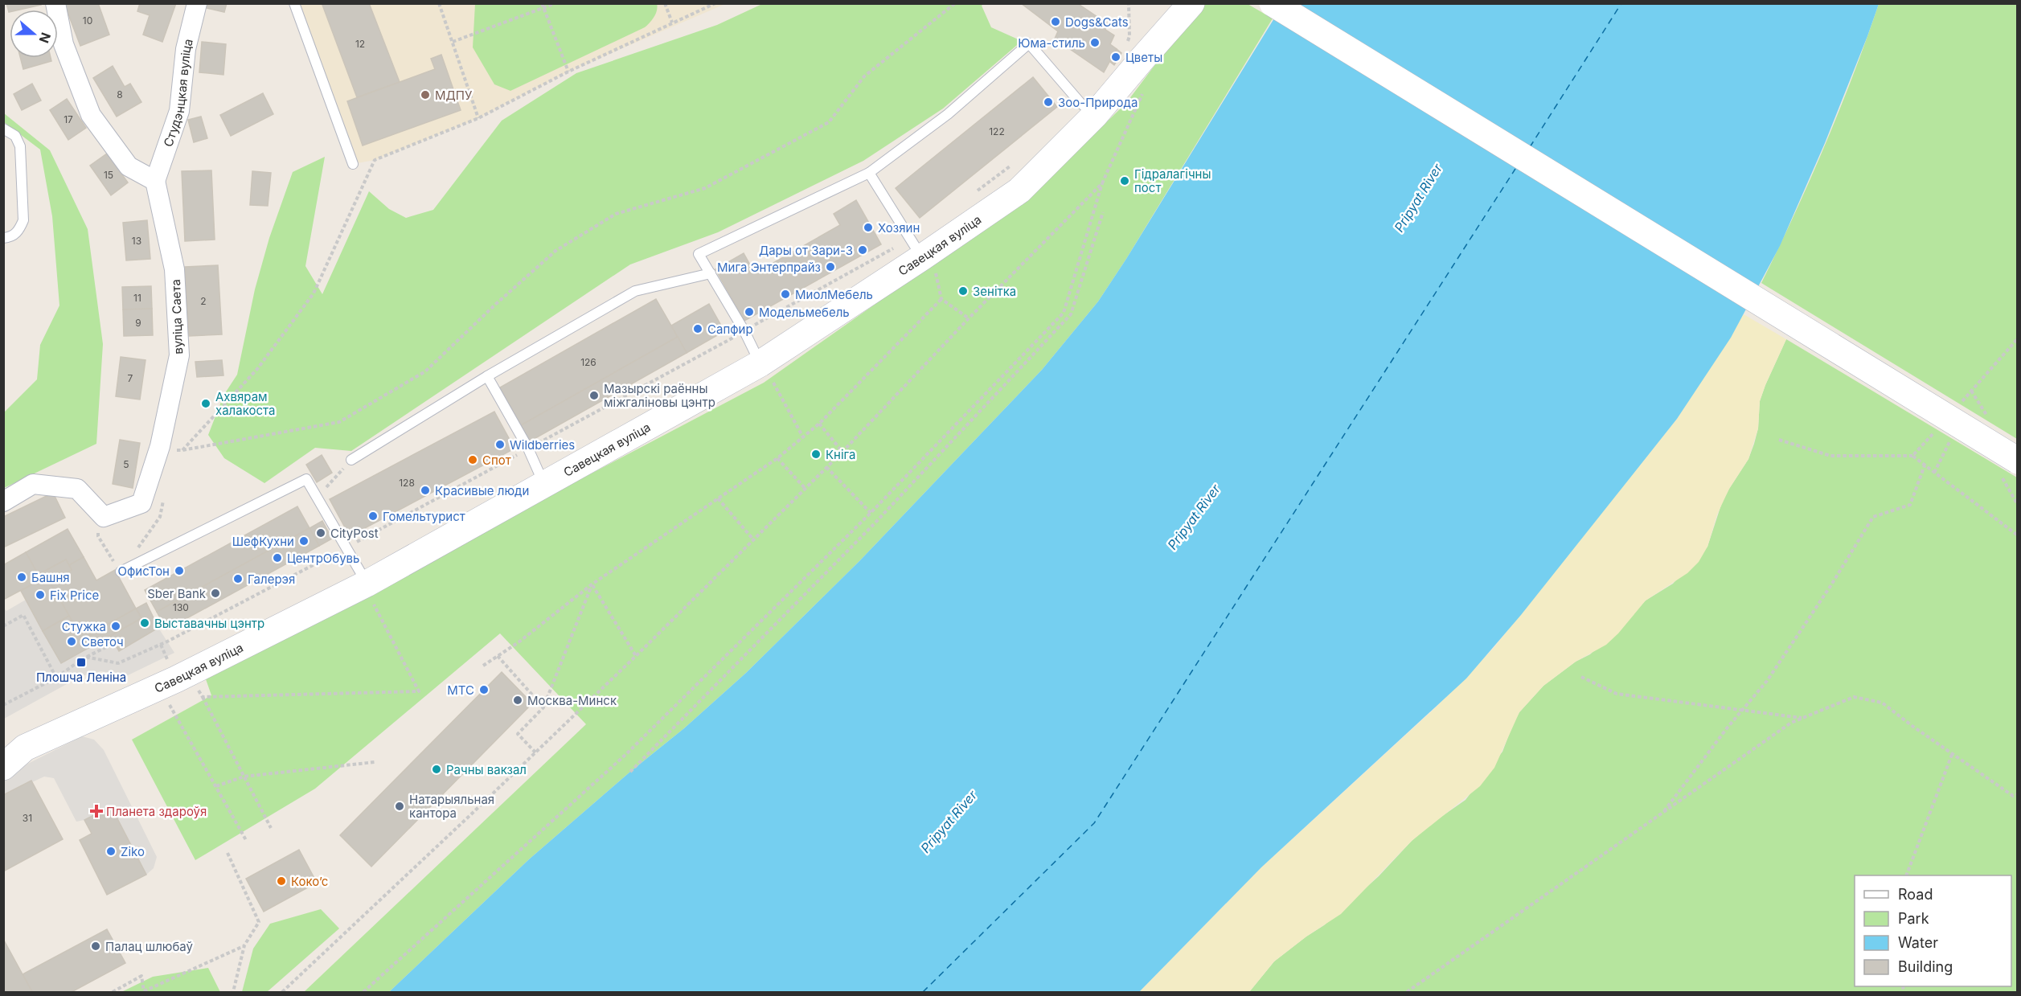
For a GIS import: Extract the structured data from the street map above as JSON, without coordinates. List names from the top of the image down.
{
  "streets": {
    "main road": ["Савецкая вуліца"],
    "street": ["Студэнцкая вуліца", "вуліца Саета"]
  },
  "crossings": [
    ["Студэнцкая вуліца", "вуліца Саета"]
  ],
  "water": ["Pripyat River"],
  "places": {
    "other": [
      "Dogs&Cats",
      "Юма-стиль",
      "Цветы",
      "МДПУ",
      "Зоо-Природа",
      "Гідралагічны пост",
      "Хозяин",
      "Дары от Зари-3",
      "Мига Энтерпрайз",
      "Зенітка",
      "МиолМебель",
      "Модельмебель",
      "Сапфир",
      "Мазырскі раённы міжгаліновы цэнтр",
      "Ахвярам халакоста",
      "Wildberries",
      "Кніга",
      "Спот",
      "Красивые люди",
      "Гомельтурист",
      "CityPost",
      "ШефКухни",
      "ЦентрОбувь",
      "ОфисТон",
      "Башня",
      "Галерэя",
      "Sber Bank",
      "Fix Price",
      "Выставачны цэнтр",
      "Стужка",
      "Светоч",
      "МТС",
      "Москва-Минск",
      "Рачны вакзал",
      "Натарыяльная кантора",
      "Ziko",
      "Кокоʼс",
      "Палац шлюбаў"
    ],
    "transit": ["Плошча Леніна"],
    "health": ["Планета здароўя"]
  },
  "house_numbers": [
    "10",
    "12",
    "8",
    "17",
    "122",
    "15",
    "13",
    "11",
    "2",
    "9",
    "126",
    "7",
    "5",
    "128",
    "130",
    "31"
  ],
  "legend": [
    "Road",
    "Park",
    "Water",
    "Building"
  ],
  "north": "right"
}
